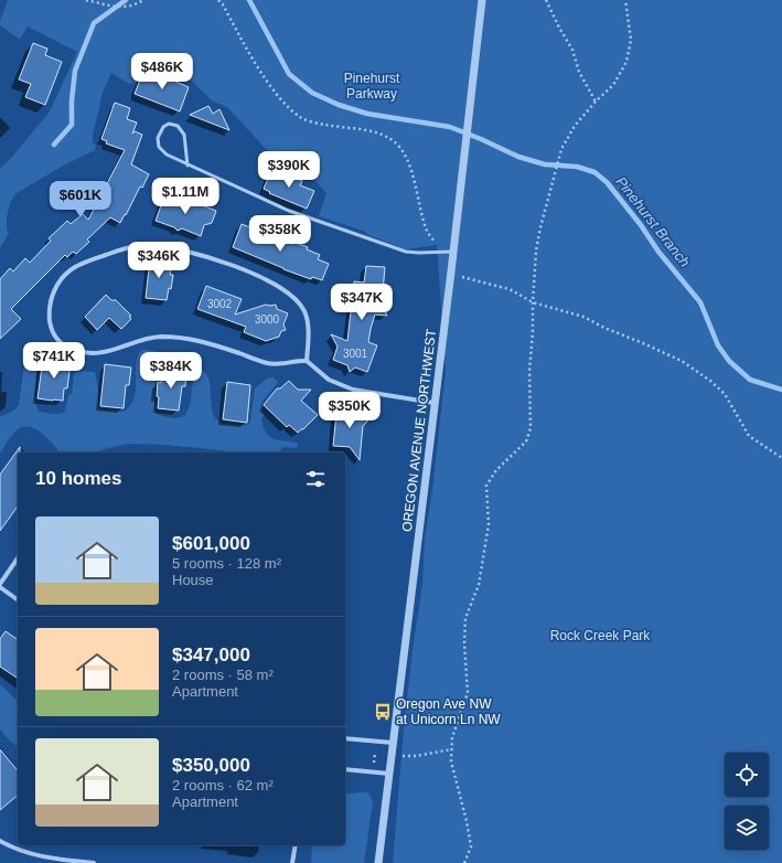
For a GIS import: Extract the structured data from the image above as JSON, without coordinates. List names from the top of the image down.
{
  "streets": {
    "street": ["OREGON AVENUE NORTHWEST"]
  },
  "water": ["Pinehurst Branch"],
  "parks": ["Pinehurst Parkway", "Rock Creek Park"],
  "places": {
    "bus stop": ["Oregon Ave NW at Unicorn Ln NW"]
  },
  "house_numbers": ["3002", "3000", "3001"],
  "page": {
    "price": [
      "$486K",
      "$390K",
      "$1.11M",
      "$601K",
      "$358K",
      "$346K",
      "$347K",
      "$741K",
      "$384K",
      "$350K"
    ],
    "heading": "10 homes",
    "list": [
      {
        "name": "$601,000",
        "note": "5 rooms · 128 m² · House"
      },
      {
        "name": "$347,000",
        "note": "2 rooms · 58 m² · Apartment"
      },
      {
        "name": "$350,000",
        "note": "2 rooms · 62 m² · Apartment"
      }
    ]
  }
}
